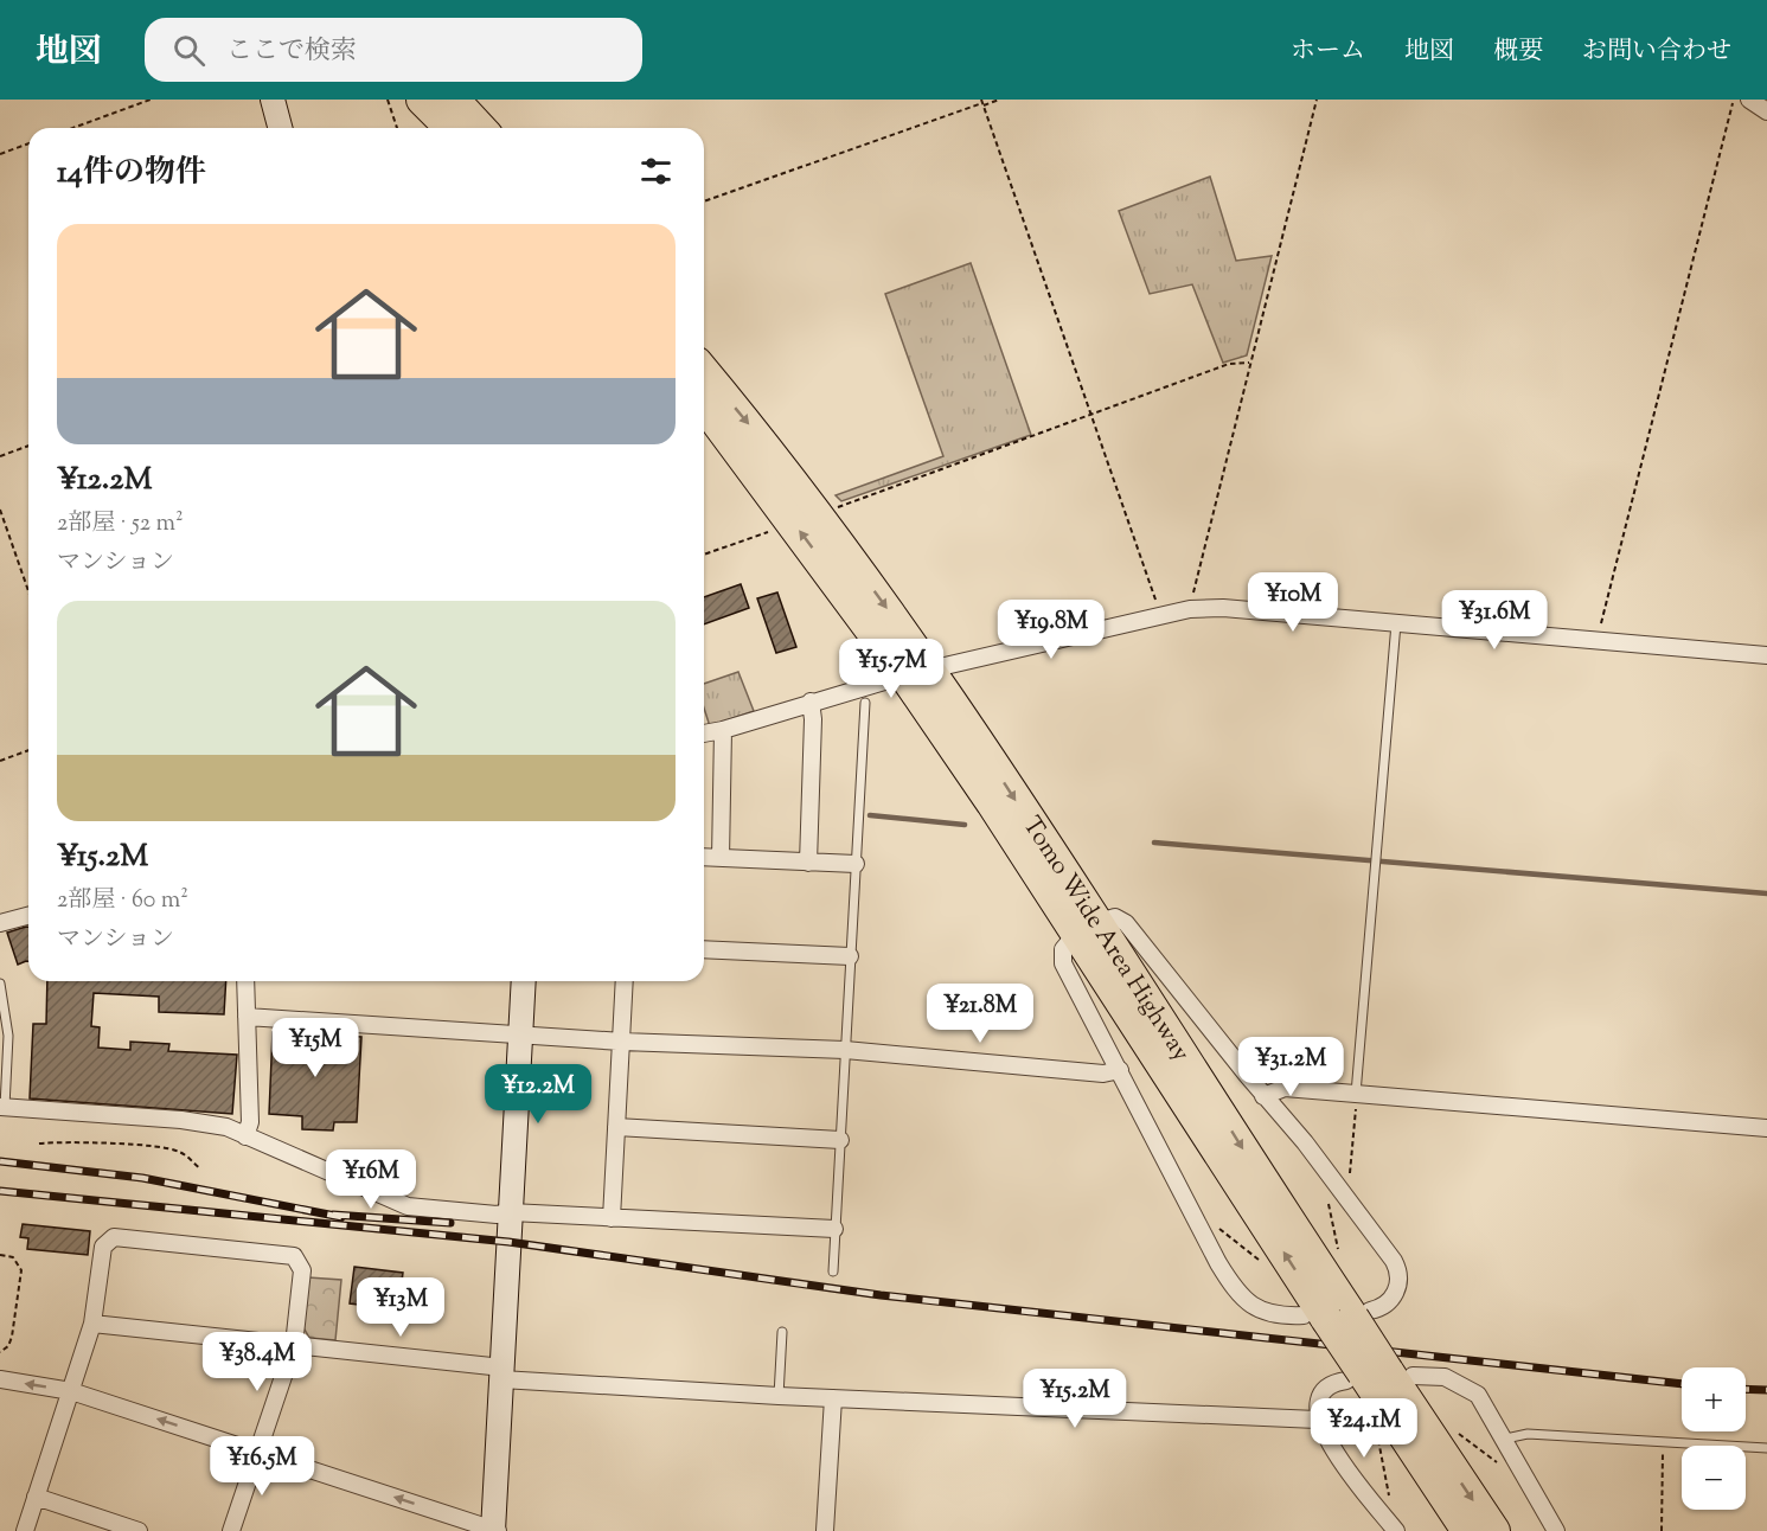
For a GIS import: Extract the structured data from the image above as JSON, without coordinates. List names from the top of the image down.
{
  "streets": {
    "highway": ["Tomo Wide Area Highway"]
  },
  "page": {
    "header": "地図",
    "search": "ここで検索",
    "nav": [
      "ホーム",
      "地図",
      "概要",
      "お問い合わせ"
    ],
    "heading": "14件の物件",
    "list": [
      {
        "name": "¥12.2M",
        "note": "2部屋 · 52 m² · マンション"
      },
      {
        "name": "¥15.2M",
        "note": "2部屋 · 60 m² · マンション"
      }
    ],
    "price": [
      "¥10M",
      "¥31.6M",
      "¥19.8M",
      "¥15.7M",
      "¥21.8M",
      "¥15M",
      "¥31.2M",
      "¥12.2M",
      "¥16M",
      "¥13M",
      "¥38.4M",
      "¥15.2M",
      "¥24.1M",
      "¥16.5M"
    ],
    "map_buttons": ["+", "−"]
  }
}
